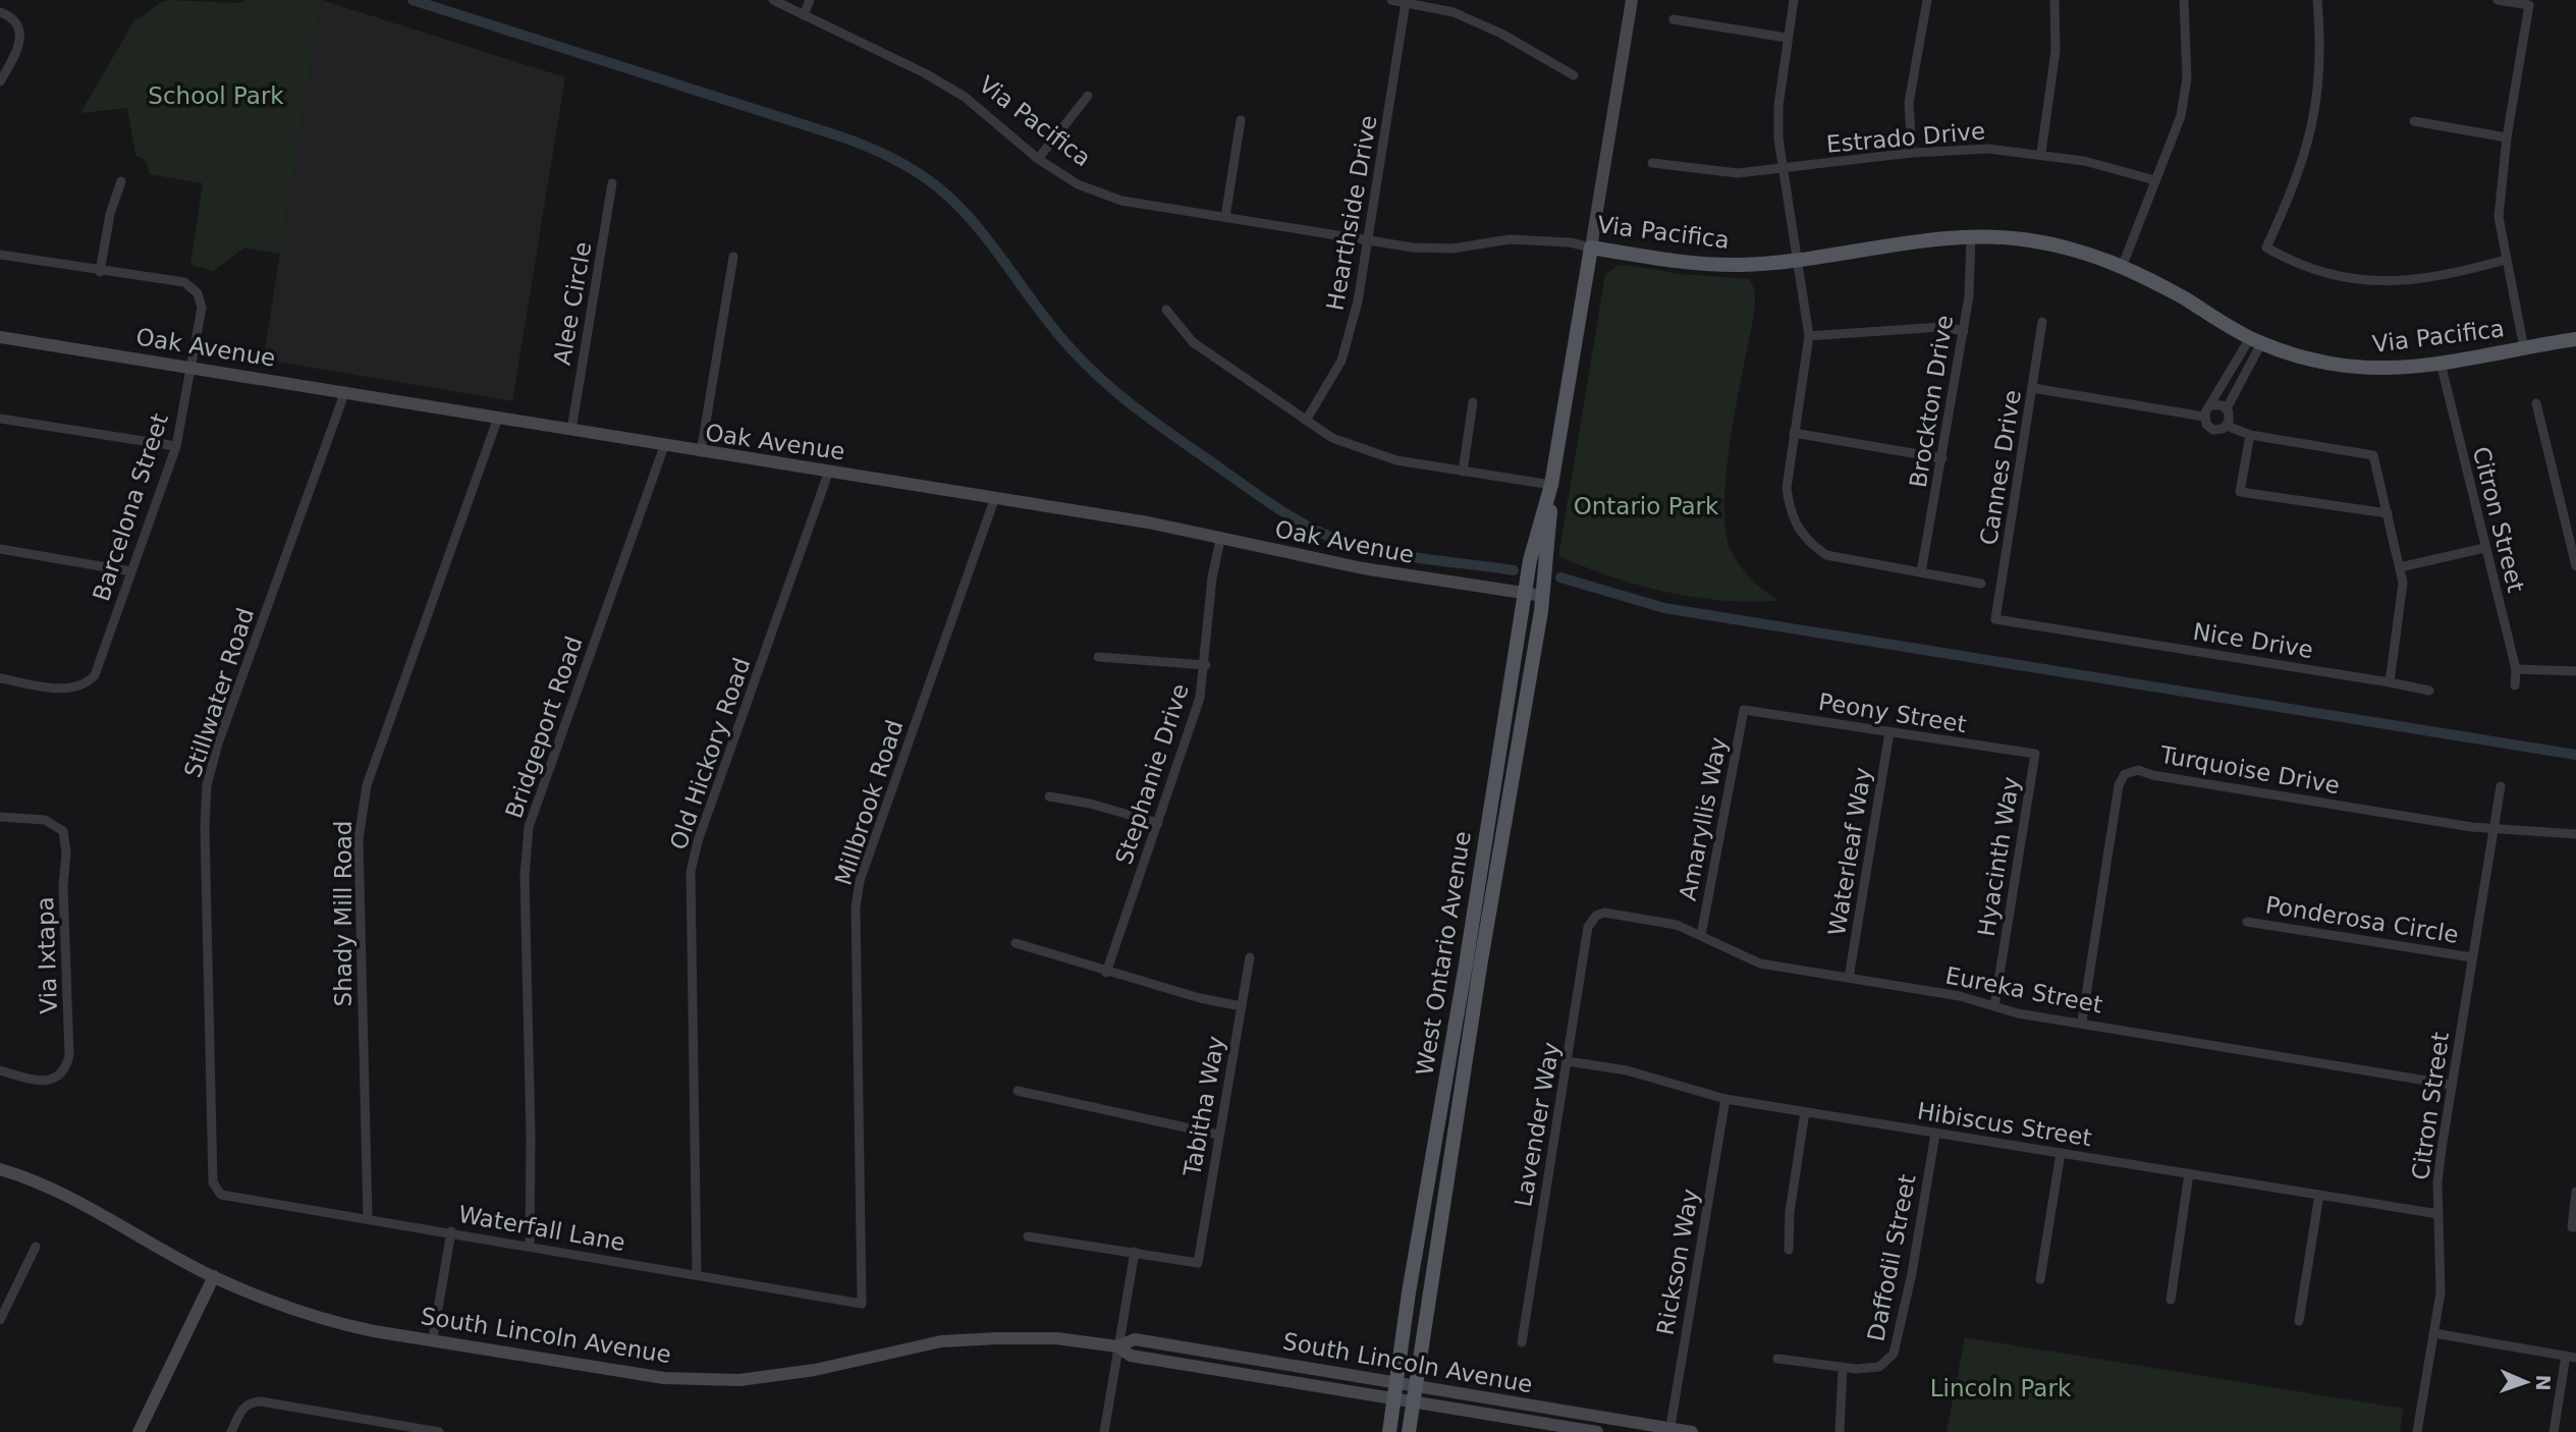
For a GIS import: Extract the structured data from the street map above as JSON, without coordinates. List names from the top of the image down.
{
  "streets": {
    "main road": [
      "Via Pacifica",
      "Oak Avenue",
      "West Ontario Avenue",
      "South Lincoln Avenue"
    ],
    "street": [
      "Estrado Drive",
      "Hearthside Drive",
      "Alee Circle",
      "Brockton Drive",
      "Cannes Drive",
      "Barcelona Street",
      "Citron Street",
      "Nice Drive",
      "Stillwater Road",
      "Peony Street",
      "Bridgeport Road",
      "Old Hickory Road",
      "Turquoise Drive",
      "Stephanie Drive",
      "Millbrook Road",
      "Amaryllis Way",
      "Waterleaf Way",
      "Hyacinth Way",
      "Shady Mill Road",
      "Ponderosa Circle",
      "Via Ixtapa",
      "Eureka Street",
      "Tabitha Way",
      "Lavender Way",
      "Hibiscus Street",
      "Waterfall Lane",
      "Daffodil Street",
      "Rickson Way"
    ]
  },
  "crossings": [
    ["Via Pacifica", "Hearthside Drive"],
    ["Via Pacifica", "Brockton Drive"],
    ["Via Pacifica", "Citron Street"],
    ["Via Pacifica", "West Ontario Avenue"],
    ["Alee Circle", "Oak Avenue"],
    ["Oak Avenue", "Barcelona Street"],
    ["Oak Avenue", "Stillwater Road"],
    ["Oak Avenue", "Bridgeport Road"],
    ["Oak Avenue", "Old Hickory Road"],
    ["Oak Avenue", "Stephanie Drive"],
    ["Oak Avenue", "Millbrook Road"],
    ["Oak Avenue", "Shady Mill Road"],
    ["Oak Avenue", "West Ontario Avenue"],
    ["Cannes Drive", "Nice Drive"],
    ["Citron Street", "Turquoise Drive"],
    ["Citron Street", "Ponderosa Circle"],
    ["Citron Street", "Eureka Street"],
    ["Citron Street", "Hibiscus Street"],
    ["Stillwater Road", "Waterfall Lane"],
    ["Peony Street", "Amaryllis Way"],
    ["Peony Street", "Waterleaf Way"],
    ["Peony Street", "Hyacinth Way"],
    ["Bridgeport Road", "Waterfall Lane"],
    ["Old Hickory Road", "Waterfall Lane"],
    ["Turquoise Drive", "Eureka Street"],
    ["Millbrook Road", "Waterfall Lane"],
    ["Amaryllis Way", "Eureka Street"],
    ["Waterleaf Way", "Eureka Street"],
    ["Hyacinth Way", "Eureka Street"],
    ["Shady Mill Road", "Waterfall Lane"],
    ["West Ontario Avenue", "South Lincoln Avenue"],
    ["Eureka Street", "Lavender Way"],
    ["Lavender Way", "Hibiscus Street"],
    ["Hibiscus Street", "Daffodil Street"],
    ["Hibiscus Street", "Rickson Way"],
    ["Rickson Way", "South Lincoln Avenue"]
  ],
  "parks": ["School Park", "Ontario Park", "Lincoln Park"],
  "north": "right"
}
